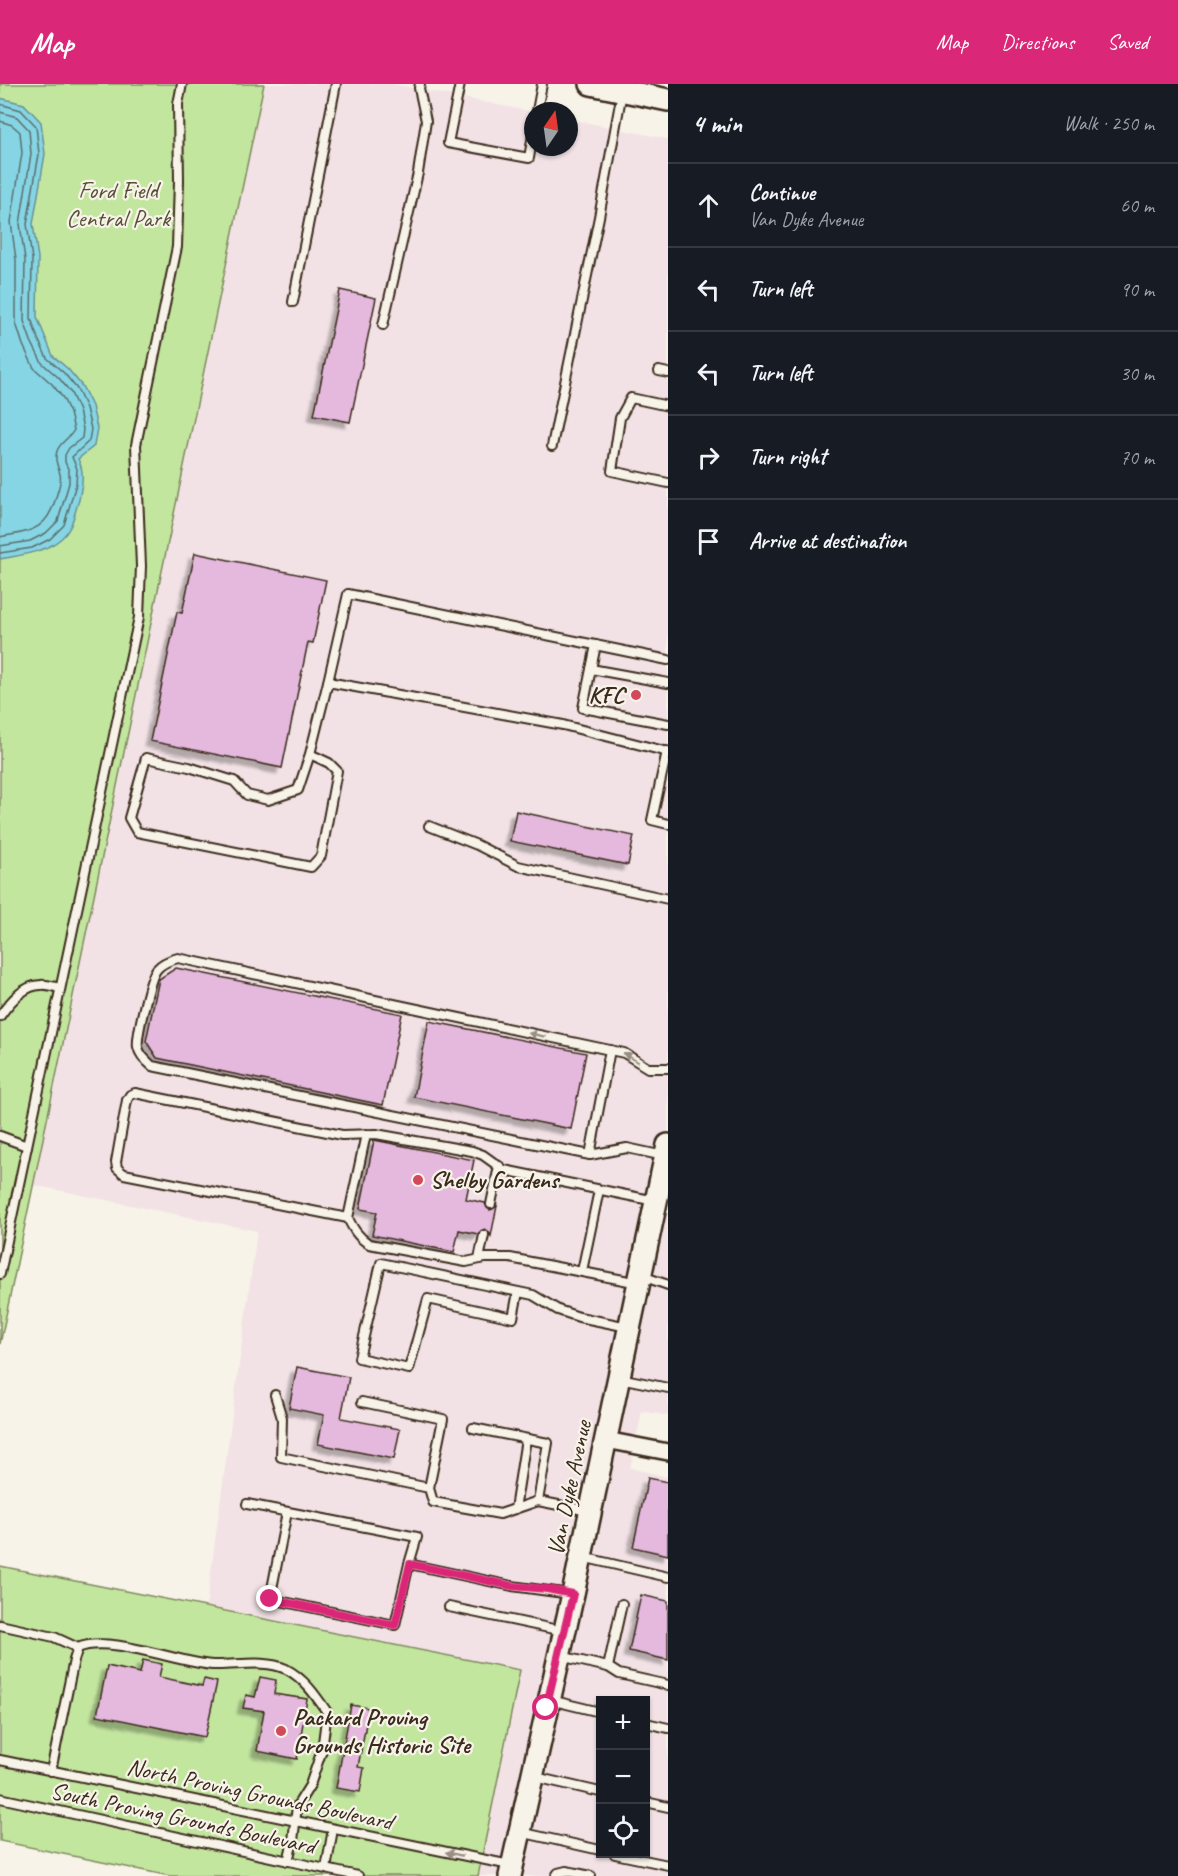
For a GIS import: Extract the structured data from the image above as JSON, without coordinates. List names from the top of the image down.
{
  "streets": {
    "main road": ["Van Dyke Avenue"],
    "lane": ["North Proving Grounds Boulevard", "South Proving Grounds Boulevard"]
  },
  "crossings": [
    ["Van Dyke Avenue", "North Proving Grounds Boulevard"]
  ],
  "parks": ["Ford Field Central Park"],
  "places": ["KFC", "Shelby Gardens", "Packard Proving Grounds Historic Site"],
  "north": "top",
  "page": {
    "header": "Map",
    "nav": ["Map", "Directions", "Saved"],
    "heading": ["4 min", "Walk · 250 m"],
    "list": [
      ["Continue", "Van Dyke Avenue", "60 m"],
      ["Turn left", "90 m"],
      ["Turn left", "30 m"],
      ["Turn right", "70 m"],
      "Arrive at destination"
    ],
    "map_buttons": ["+", "−"]
  }
}
